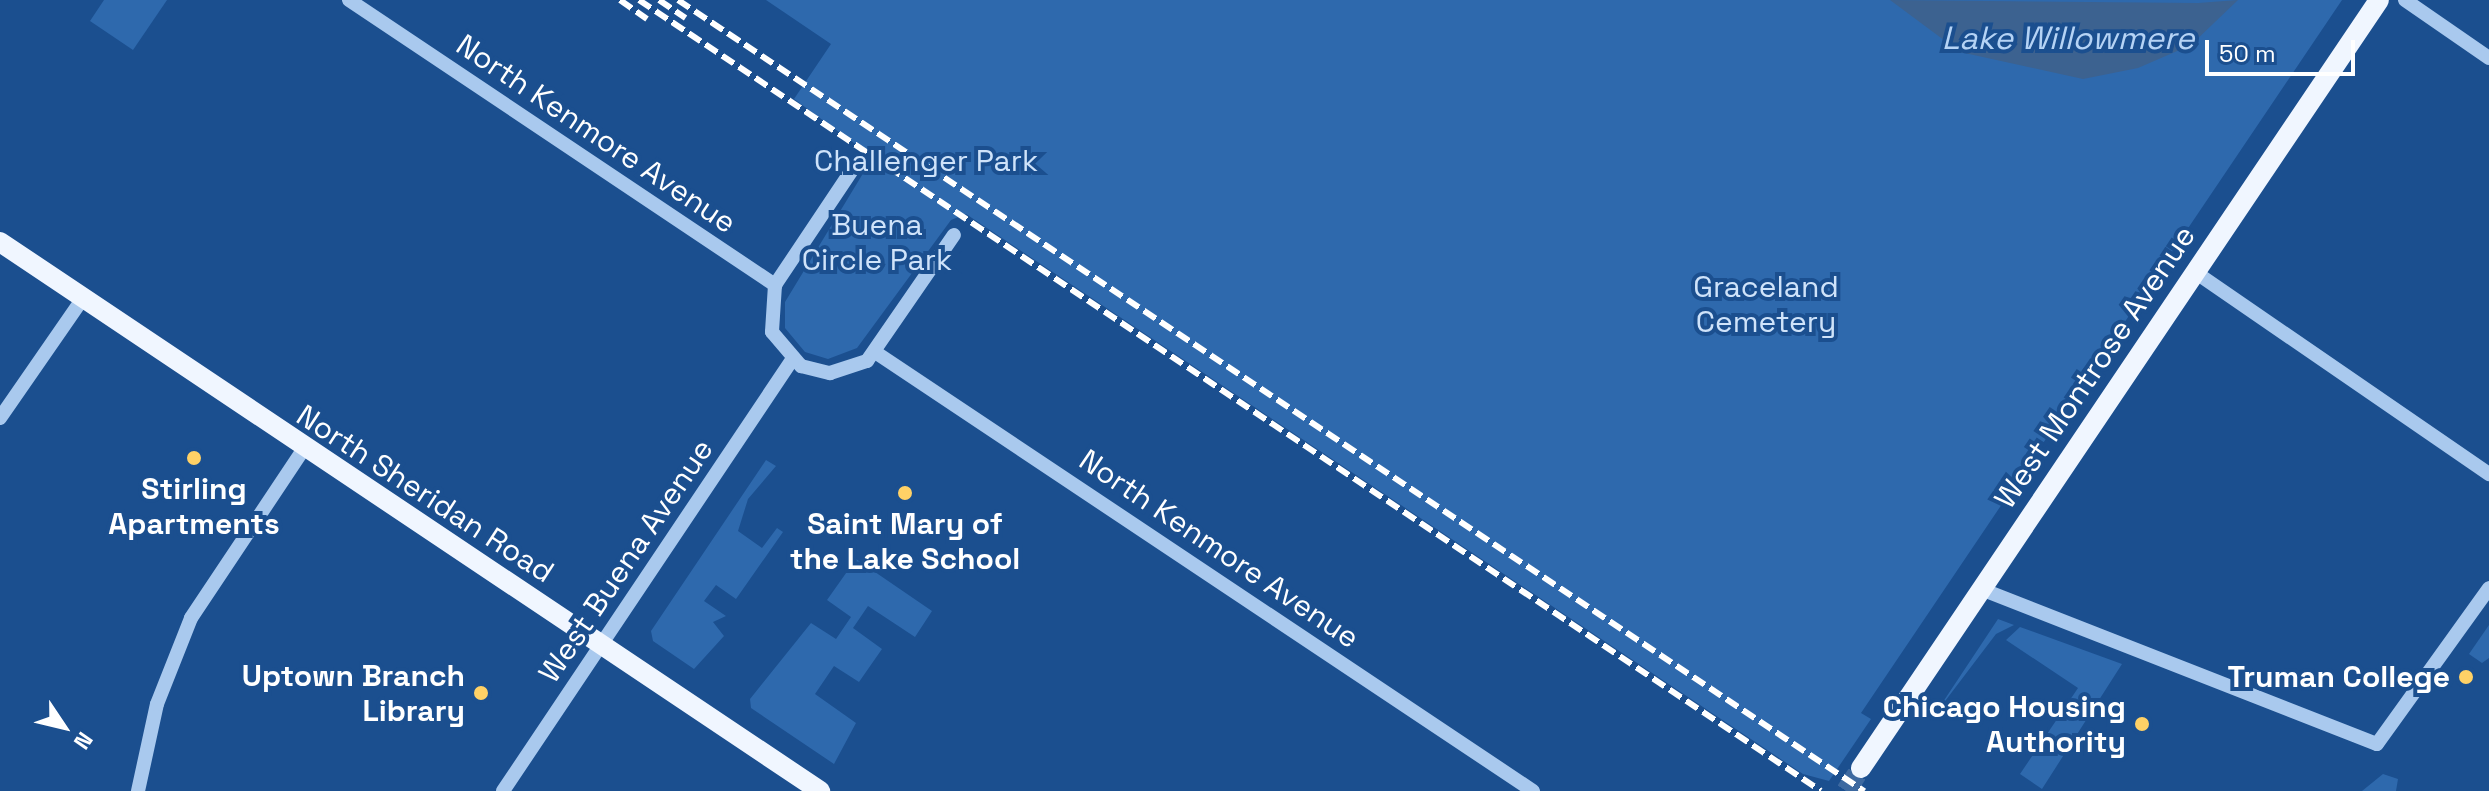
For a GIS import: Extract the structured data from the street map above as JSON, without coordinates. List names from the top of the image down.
{
  "streets": {
    "main road": ["West Montrose Avenue", "North Sheridan Road"],
    "street": ["North Kenmore Avenue", "West Buena Avenue"]
  },
  "crossings": [
    ["North Sheridan Road", "West Buena Avenue"]
  ],
  "water": ["Lake Willowmere"],
  "parks": ["Challenger Park", "Buena Circle Park", "Graceland Cemetery"],
  "places": [
    "Stirling Apartments",
    "Saint Mary of the Lake School",
    "Truman College",
    "Uptown Branch Library",
    "Chicago Housing Authority"
  ],
  "scale_bar": "50 m",
  "north": "bottom right"
}
